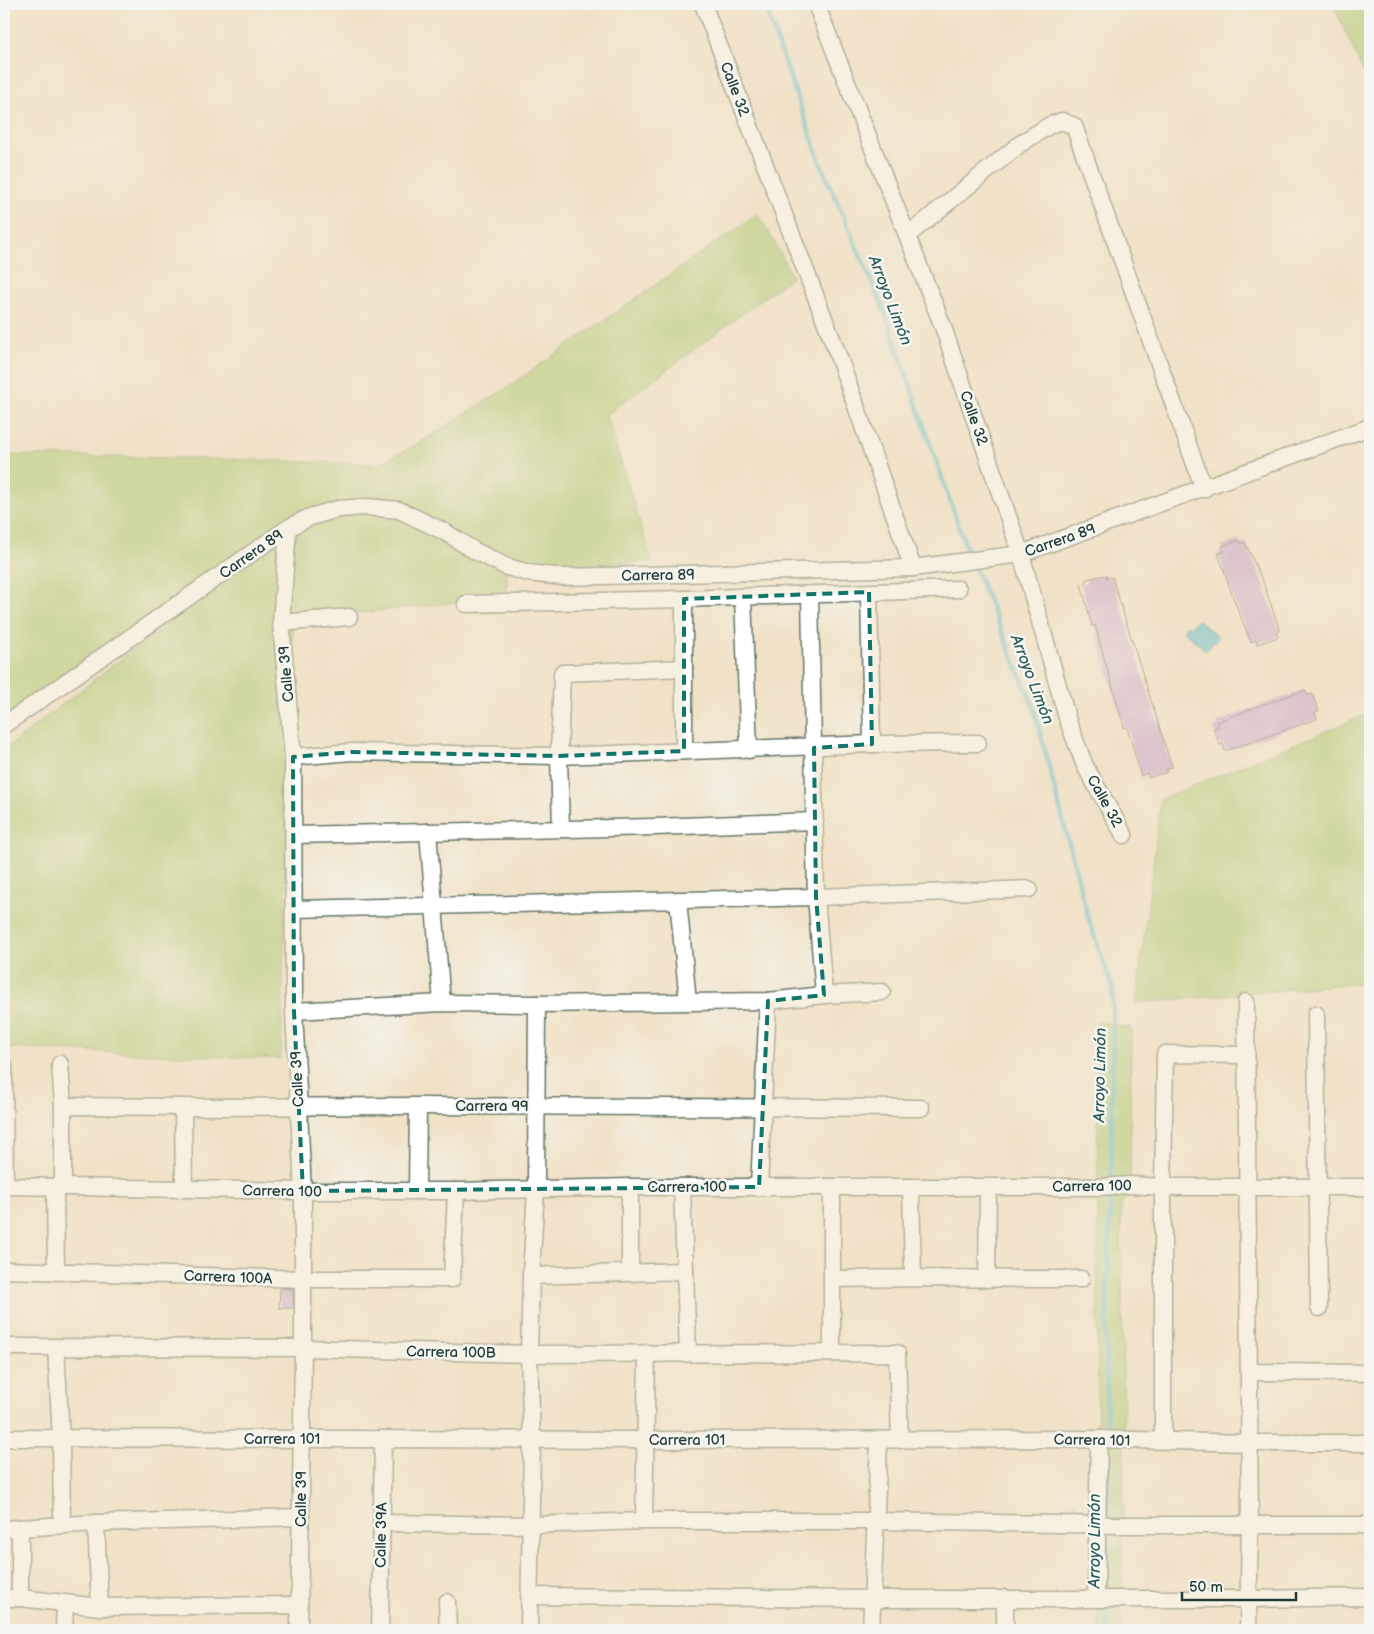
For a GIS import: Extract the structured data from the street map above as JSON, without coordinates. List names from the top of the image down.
{
  "streets": {
    "street": [
      "Calle 32",
      "Carrera 89",
      "Calle 39",
      "Carrera 99",
      "Carrera 100",
      "Carrera 100A",
      "Carrera 100B",
      "Carrera 101",
      "Calle 39A"
    ]
  },
  "crossings": [
    ["Calle 32", "Carrera 89"],
    ["Carrera 89", "Calle 39"],
    ["Calle 39", "Carrera 99"],
    ["Calle 39", "Carrera 100"],
    ["Calle 39", "Carrera 100A"],
    ["Calle 39", "Carrera 100B"],
    ["Calle 39", "Carrera 101"],
    ["Carrera 100", "Carrera 100A"],
    ["Carrera 100B", "Carrera 101"],
    ["Carrera 101", "Calle 39A"]
  ],
  "water": ["Arroyo Limón"],
  "scale_bar": "50 m"
}
